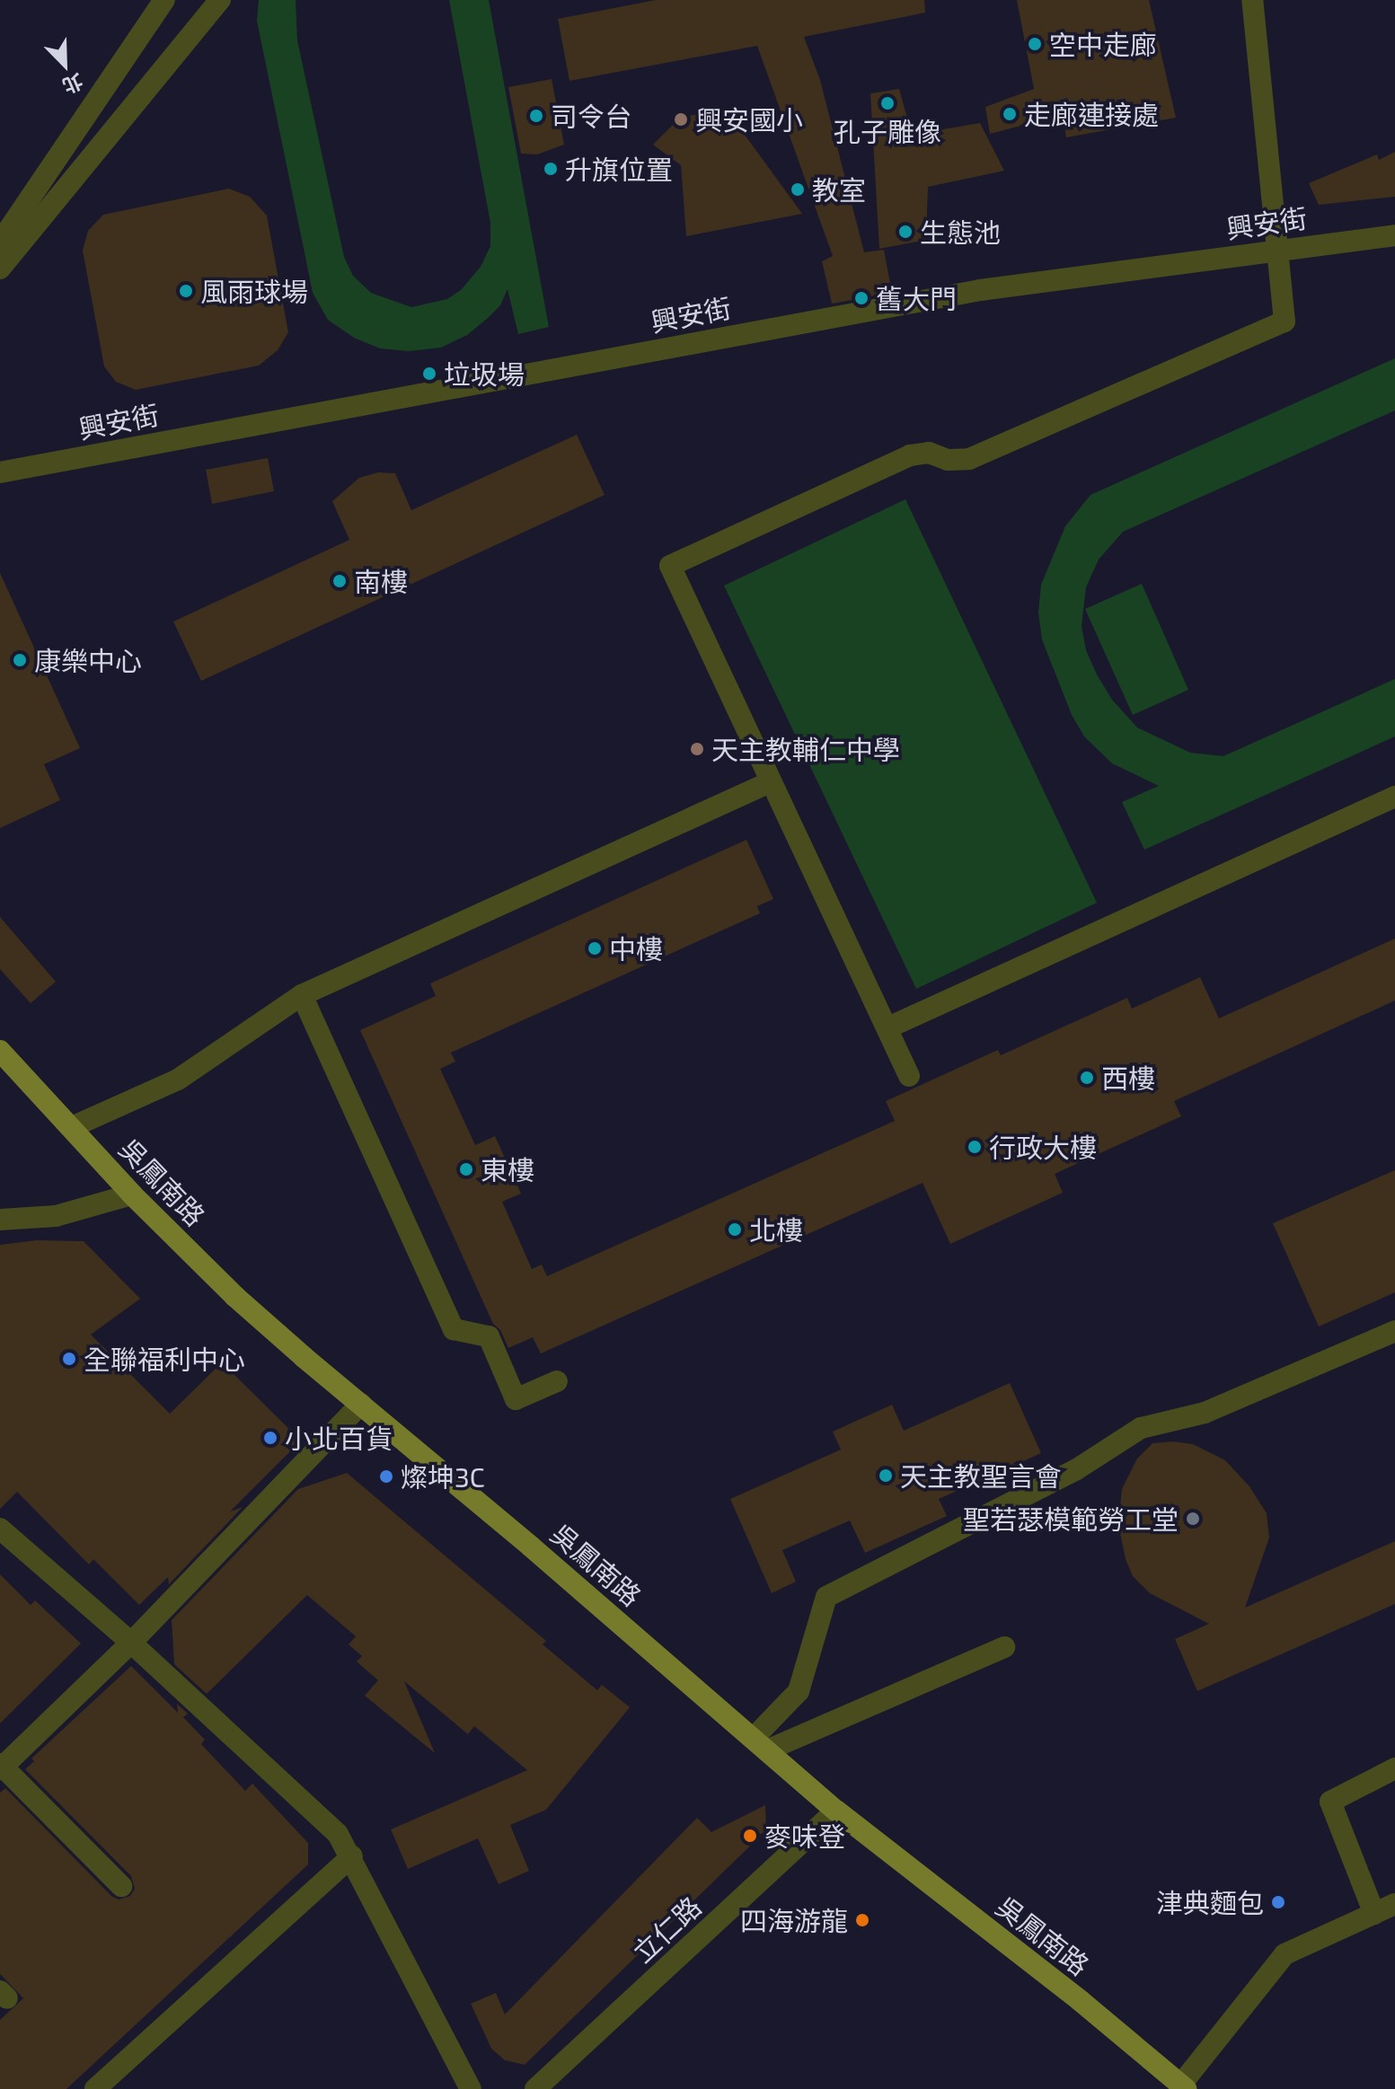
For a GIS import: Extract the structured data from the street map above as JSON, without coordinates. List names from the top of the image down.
{
  "streets": {
    "main road": ["吳鳳南路"],
    "street": ["興安街", "立仁路"]
  },
  "crossings": [
    ["吳鳳南路", "立仁路"]
  ],
  "places": [
    "空中走廊",
    "孔子雕像",
    "走廊連接處",
    "司令台",
    "興安國小",
    "升旗位置",
    "教室",
    "生態池",
    "風雨球場",
    "舊大門",
    "垃圾場",
    "南樓",
    "康樂中心",
    "天主教輔仁中學",
    "中樓",
    "西樓",
    "行政大樓",
    "東樓",
    "北樓",
    "全聯福利中心",
    "小北百貨",
    "天主教聖言會",
    "燦坤3C",
    "聖若瑟模範勞工堂",
    "麥味登",
    "津典麵包",
    "四海游龍"
  ],
  "north": "bottom right"
}
